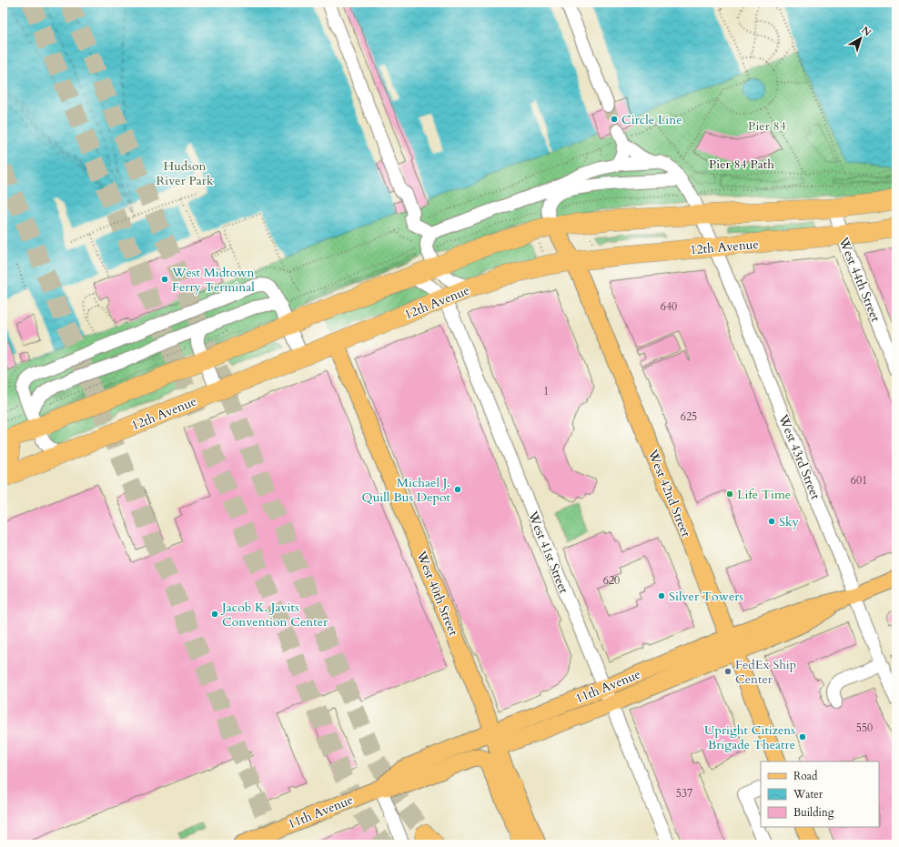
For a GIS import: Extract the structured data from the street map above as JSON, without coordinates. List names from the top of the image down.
{
  "streets": {
    "highway": ["12th Avenue"],
    "main road": ["West 42nd Street", "West 40th Street", "11th Avenue"],
    "street": ["West 44th Street", "West 43rd Street", "West 41st Street"],
    "path": ["Pier 84 Path"]
  },
  "crossings": [
    ["12th Avenue", "West 44th Street"],
    ["12th Avenue", "West 43rd Street"],
    ["12th Avenue", "West 42nd Street"],
    ["12th Avenue", "West 41st Street"],
    ["12th Avenue", "West 40th Street"],
    ["West 43rd Street", "11th Avenue"],
    ["West 42nd Street", "11th Avenue"],
    ["West 41st Street", "11th Avenue"],
    ["West 40th Street", "11th Avenue"]
  ],
  "parks": ["Pier 84", "Hudson River Park"],
  "places": [
    "Circle Line",
    "West Midtown Ferry Terminal",
    "Michael J. Quill Bus Depot",
    "Life Time",
    "Sky",
    "Silver Towers",
    "Jacob K. Javits Convention Center",
    "FedEx Ship Center",
    "Upright Citizens Brigade Theatre"
  ],
  "house_numbers": [
    "640",
    "1",
    "625",
    "601",
    "620",
    "550",
    "537"
  ],
  "legend": ["Road", "Water", "Building"],
  "north": "top right"
}
